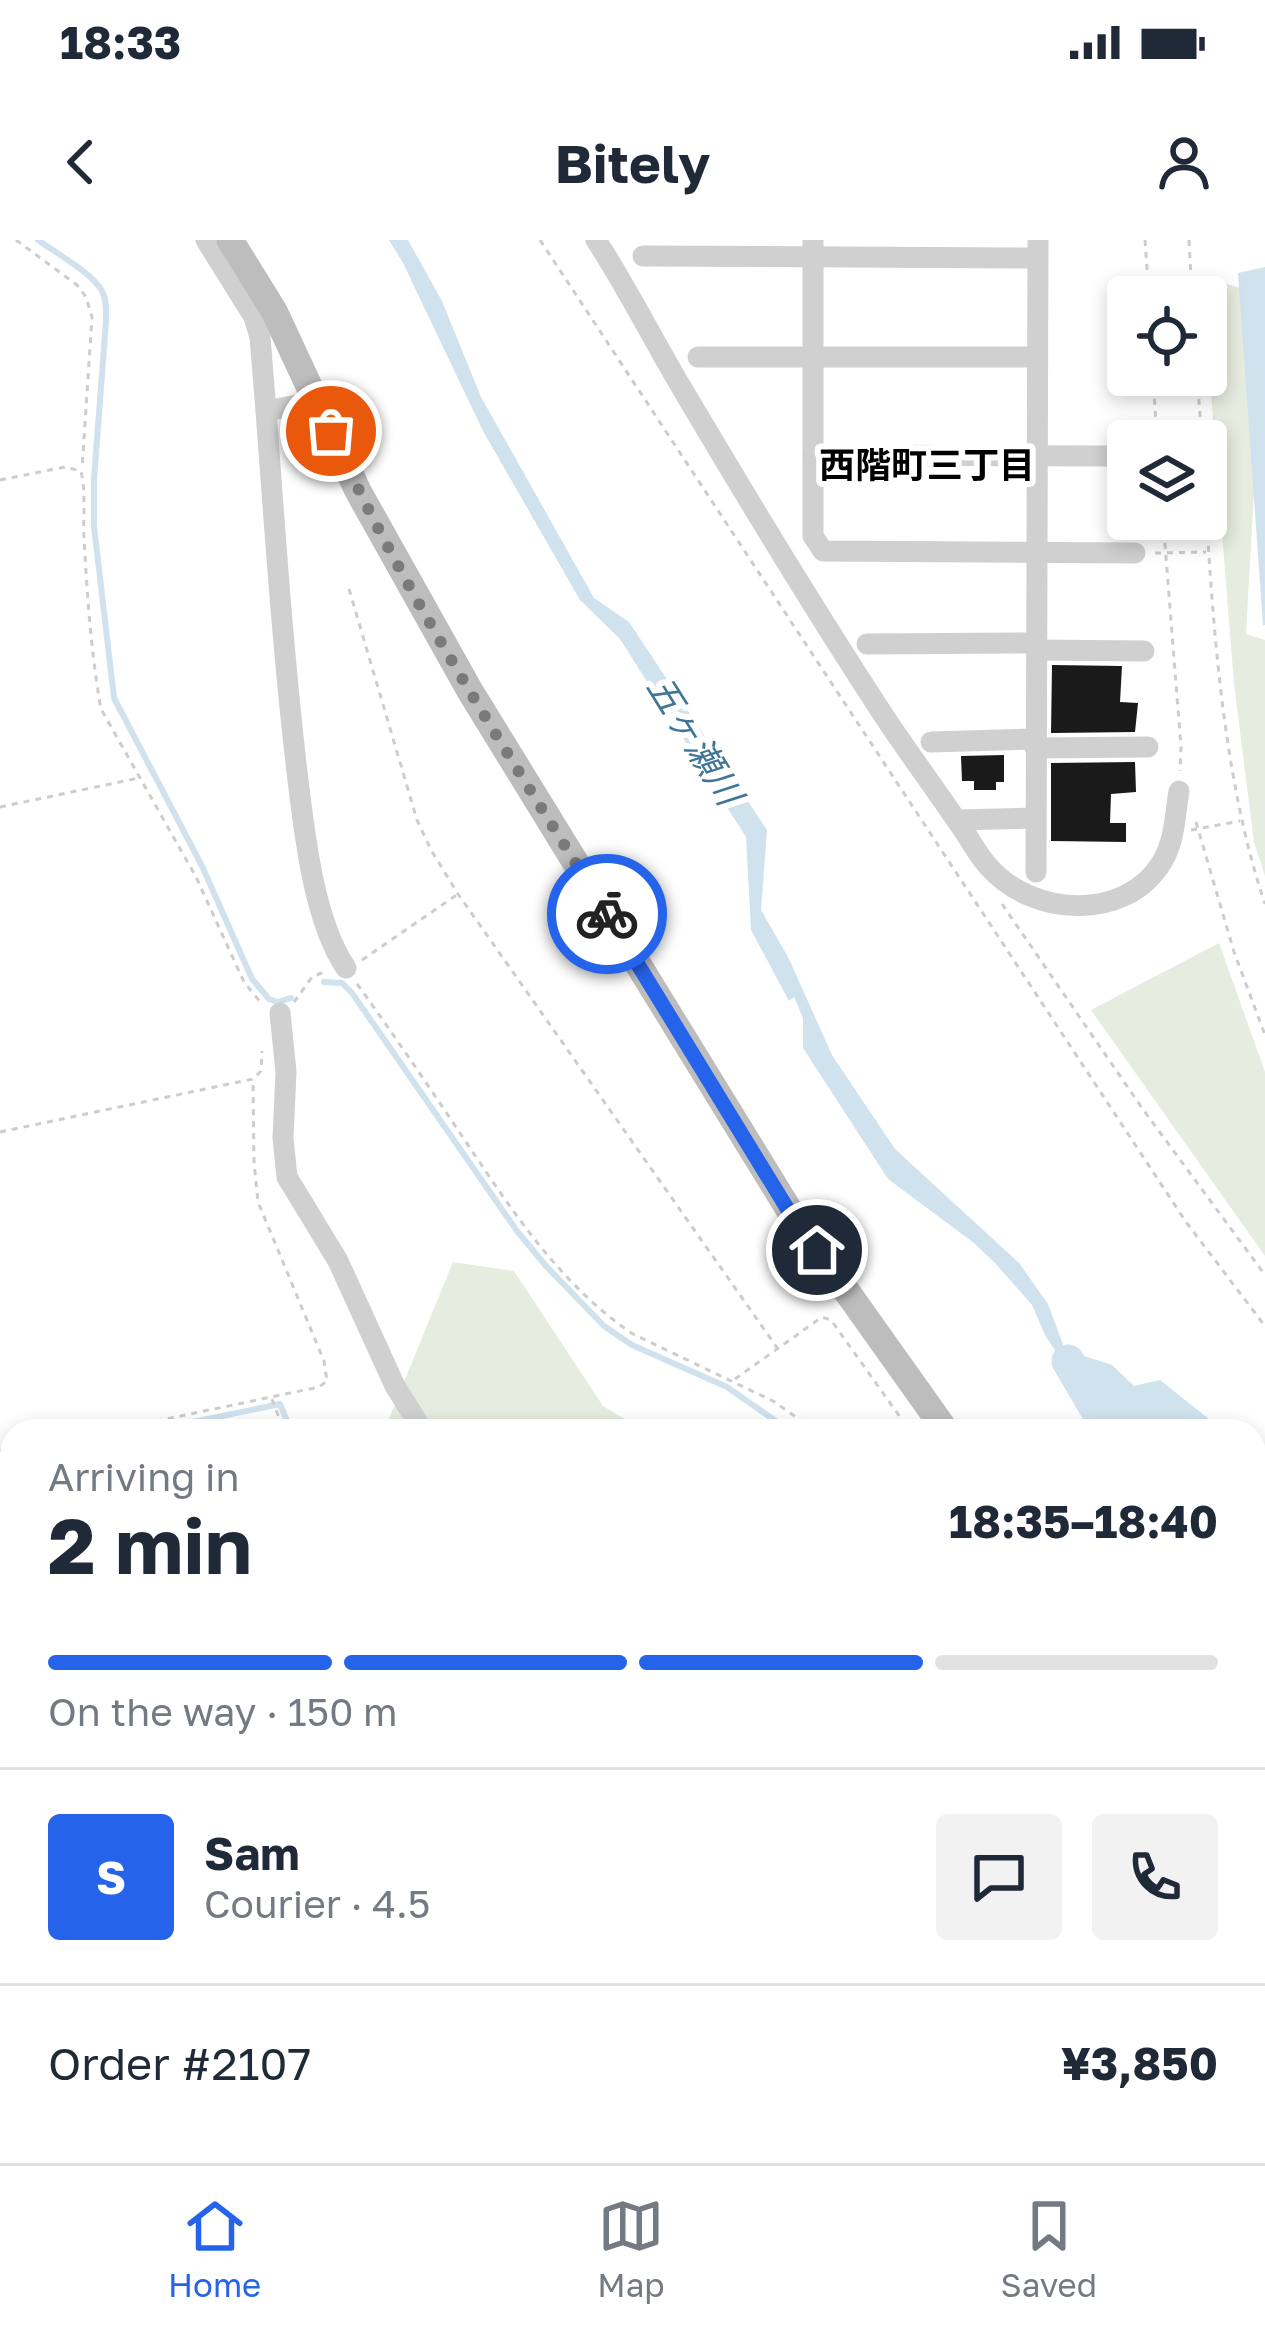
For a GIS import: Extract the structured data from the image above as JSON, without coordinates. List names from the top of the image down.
{
  "districts": ["西階町三丁目"],
  "water": ["五ヶ瀬川"],
  "page": {
    "status": "18:33",
    "header": "Bitely",
    "heading": ["2 min", "Arriving in", "18:35–18:40"],
    "panel": [
      "Sam",
      "Courier · 4.5",
      "Order #2107",
      "¥3,850"
    ],
    "bar": "On the way · 150 m",
    "round": "S",
    "tabs": ["Home", "Map", "Saved"]
  }
}
